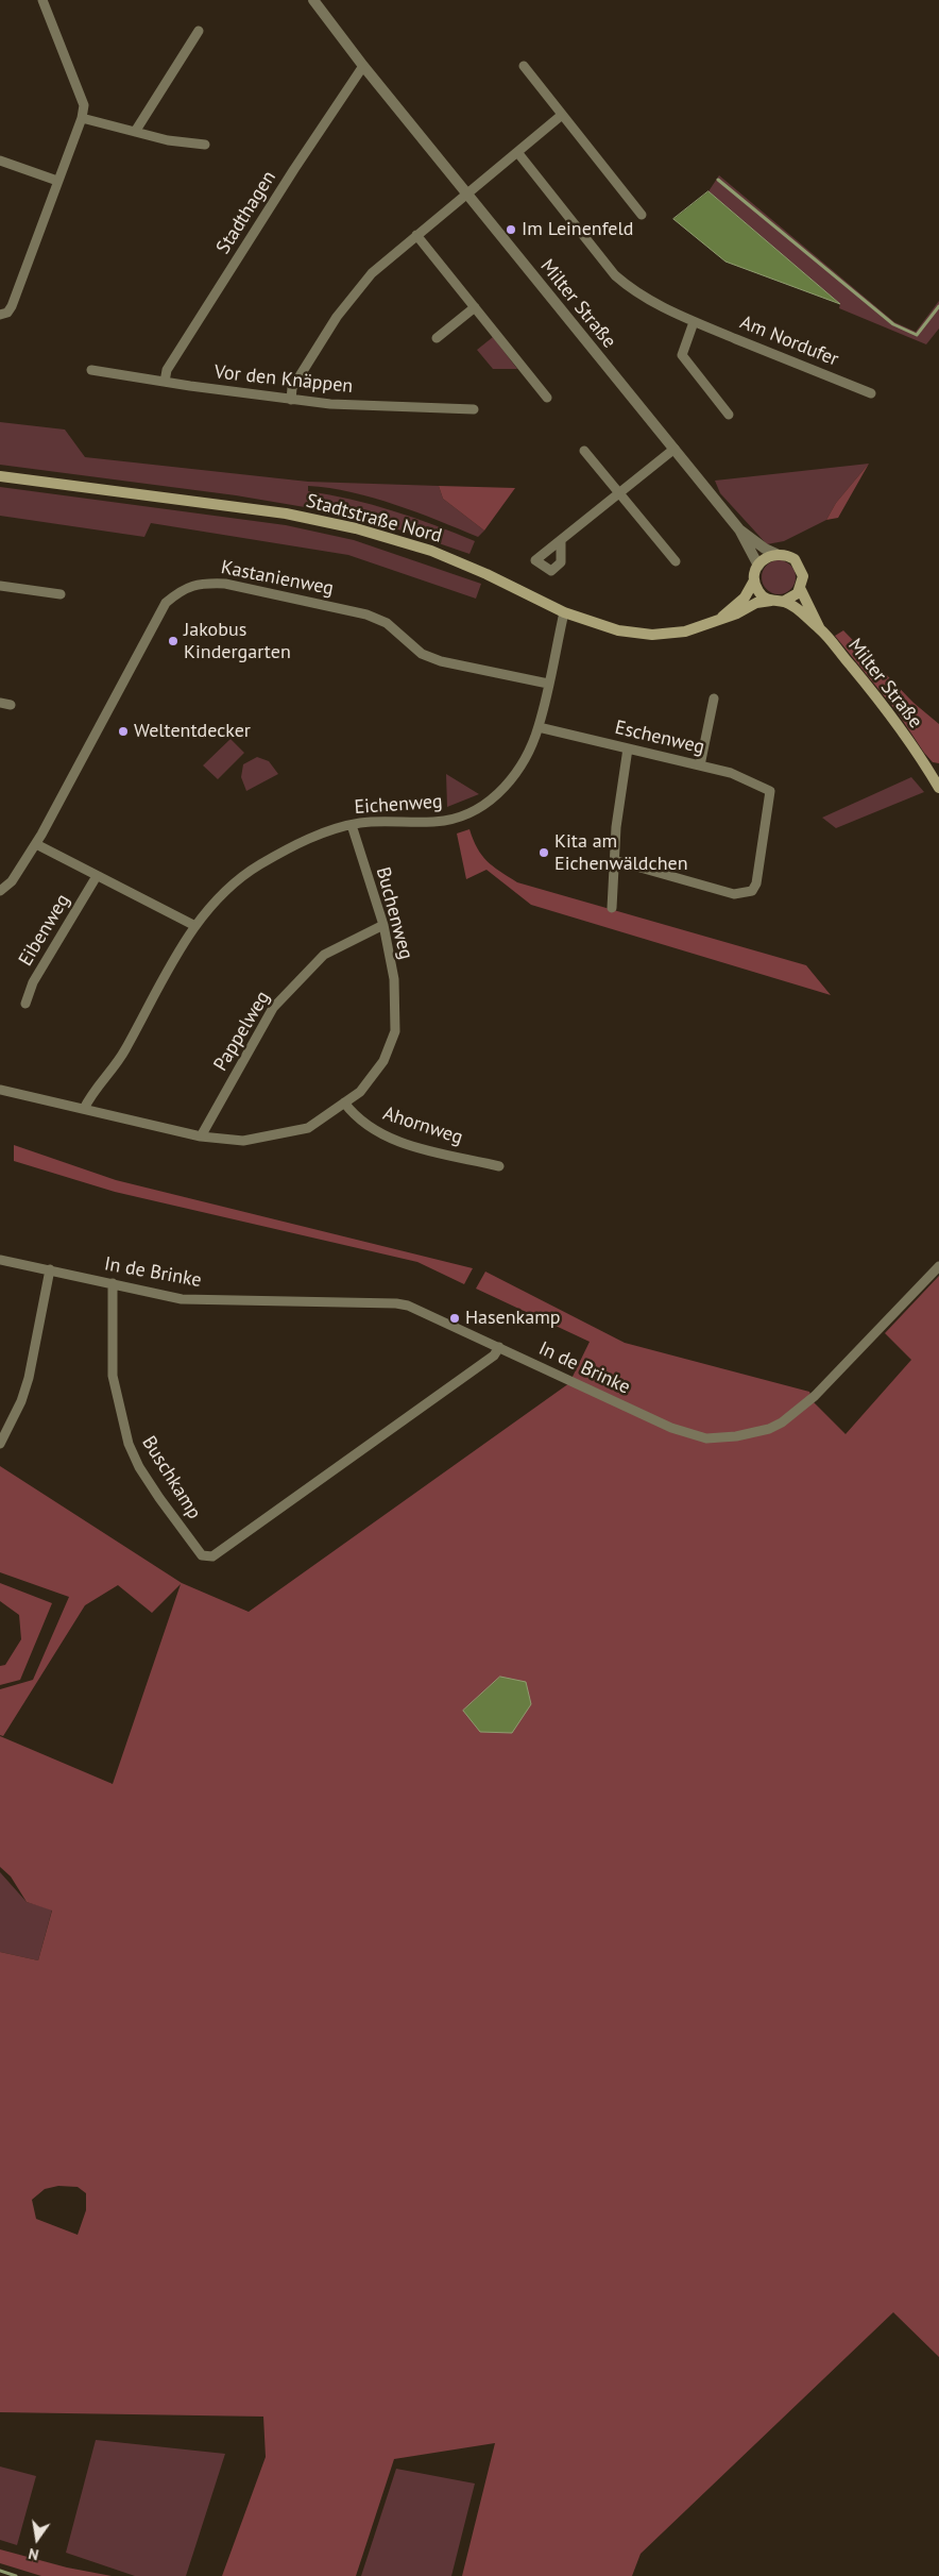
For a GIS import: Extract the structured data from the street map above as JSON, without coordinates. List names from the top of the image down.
{
  "streets": {
    "main road": ["Milter Straße", "Stadtstraße Nord"],
    "street": [
      "Stadthagen",
      "Am Nordufer",
      "Vor den Knäppen",
      "Kastanienweg",
      "Eschenweg",
      "Eichenweg",
      "Buchenweg",
      "Eibenweg",
      "Pappelweg",
      "Ahornweg",
      "In de Brinke",
      "Buschkamp"
    ]
  },
  "crossings": [
    ["Stadthagen", "Milter Straße"],
    ["Stadthagen", "Vor den Knäppen"],
    ["Milter Straße", "Stadtstraße Nord"],
    ["Stadtstraße Nord", "Eichenweg"],
    ["Kastanienweg", "Eichenweg"],
    ["Eschenweg", "Eichenweg"],
    ["Eichenweg", "Buchenweg"],
    ["Buchenweg", "Pappelweg"],
    ["Buchenweg", "Ahornweg"],
    ["In de Brinke", "Buschkamp"]
  ],
  "places": [
    "Im Leinenfeld",
    "Jakobus Kindergarten",
    "Weltentdecker",
    "Kita am Eichenwäldchen",
    "Hasenkamp"
  ],
  "north": "bottom"
}
